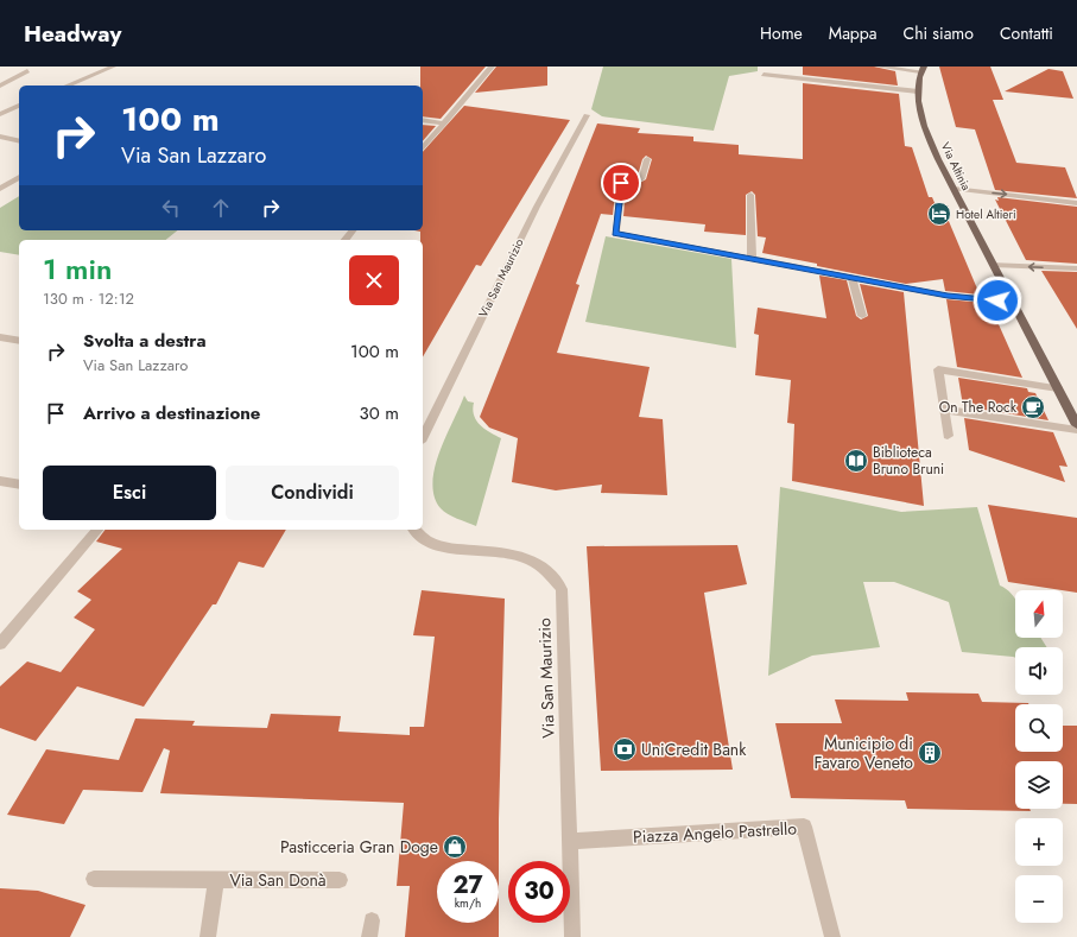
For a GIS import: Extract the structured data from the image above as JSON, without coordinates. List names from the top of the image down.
{
  "streets": {
    "main road": ["Via Altinia"],
    "street": ["Via San Maurizio", "Piazza Angelo Pastrello", "Via San Donà"]
  },
  "crossings": [
    ["Via San Maurizio", "Piazza Angelo Pastrello"]
  ],
  "places": {
    "hotel": ["Hotel Altieri"],
    "cafe": ["On The Rock"],
    "library": ["Biblioteca Bruno Bruni"],
    "bank": ["UniCredit Bank"],
    "building": ["Municipio di Favaro Veneto"],
    "shop": ["Pasticceria Gran Doge"]
  },
  "north": "top",
  "page": {
    "header": "Headway",
    "nav": [
      "Home",
      "Mappa",
      "Chi siamo",
      "Contatti"
    ],
    "turn": ["100 m", "Via San Lazzaro"],
    "heading": ["1 min", "130 m · 12:12"],
    "list": [
      {
        "name": "Svolta a destra",
        "note": "Via San Lazzaro",
        "value": "100 m"
      },
      {
        "name": "Arrivo a destinazione",
        "value": "30 m"
      }
    ],
    "buttons": ["Esci", "Condividi"],
    "map_buttons": ["+", "−"],
    "speed": "27 km/h",
    "limit": "30"
  }
}
